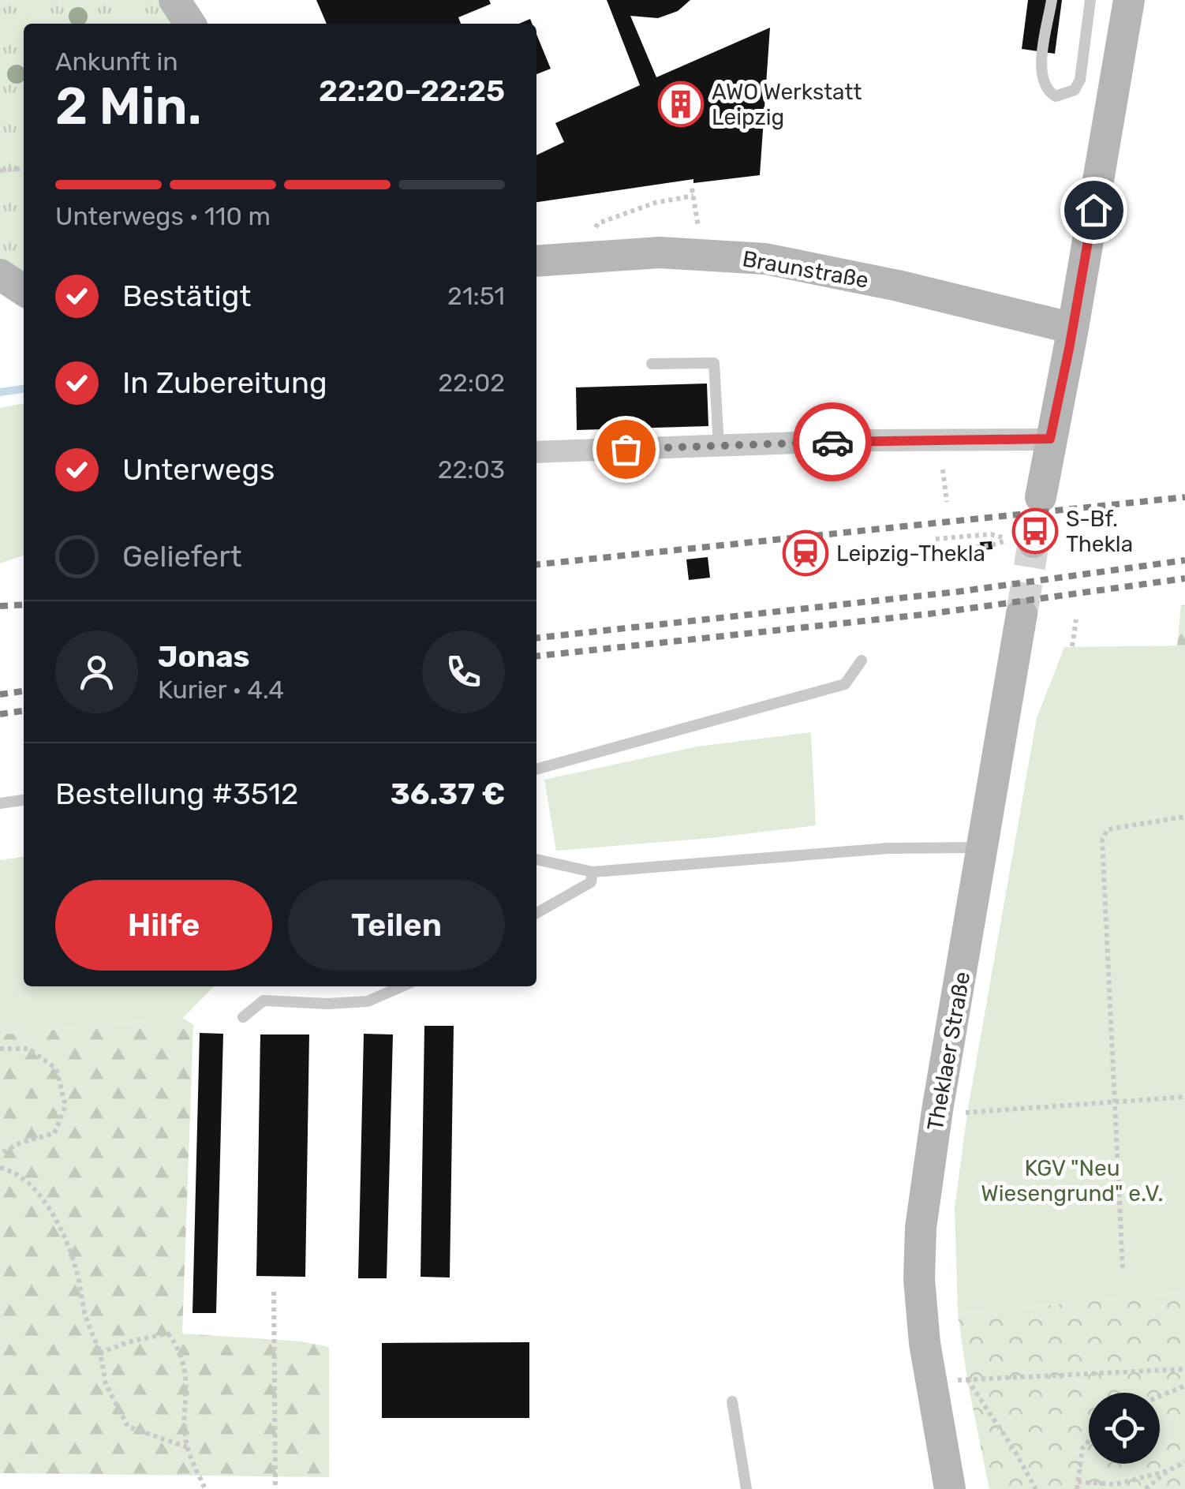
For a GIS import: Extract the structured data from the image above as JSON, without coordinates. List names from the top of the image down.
{
  "streets": {
    "main road": ["Braunstraße", "Theklaer Straße"]
  },
  "parks": ["KGV \"Neu Wiesengrund\" e.V."],
  "places": {
    "building": ["AWO Werkstatt Leipzig"],
    "bus stop": ["S-Bf. Thekla"],
    "station": ["Leipzig-Thekla"]
  },
  "page": {
    "heading": ["2 Min.", "Ankunft in", "22:20–22:25"],
    "panel": [
      "Jonas",
      "Kurier · 4.4",
      "Bestellung #3512",
      "36.37 €"
    ],
    "bar": "Unterwegs · 110 m",
    "list": [
      ["Bestätigt", "21:51"],
      ["In Zubereitung", "22:02"],
      ["Unterwegs", "22:03"],
      "Geliefert"
    ],
    "buttons": ["Hilfe", "Teilen"]
  }
}
